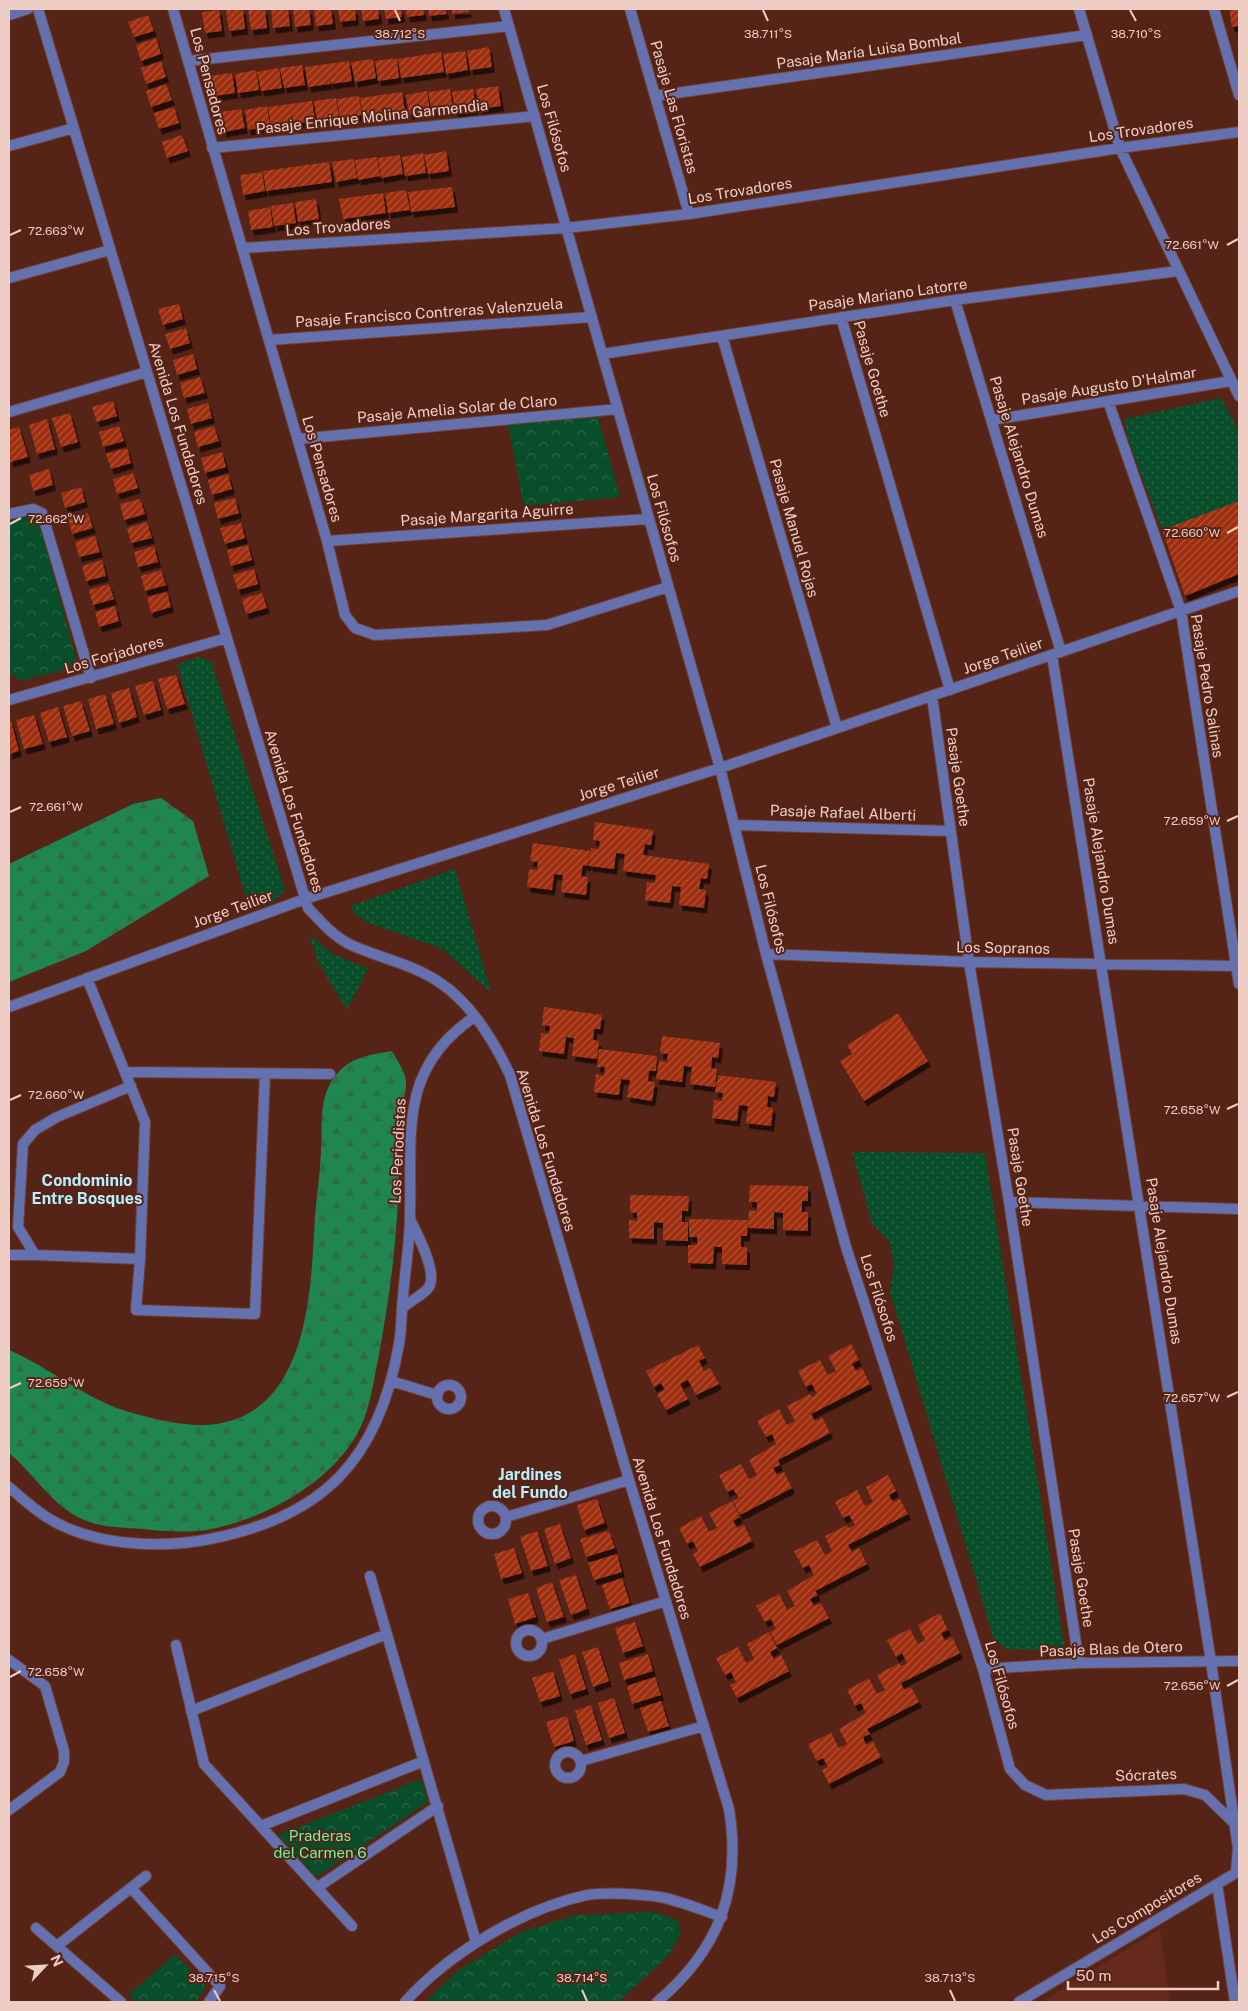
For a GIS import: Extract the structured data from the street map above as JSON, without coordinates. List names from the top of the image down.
{
  "streets": {
    "street": [
      "Pasaje María Luisa Bombal",
      "Los Pensadores",
      "Pasaje Las Floristas",
      "Pasaje Enrique Molina Garmendia",
      "Los Filósofos",
      "Los Trovadores",
      "Pasaje Mariano Latorre",
      "Pasaje Francisco Contreras Valenzuela",
      "Pasaje Goethe",
      "Pasaje Augusto D'Halmar",
      "Pasaje Amelia Solar de Claro",
      "Avenida Los Fundadores",
      "Pasaje Alejandro Dumas",
      "Pasaje Margarita Aguirre",
      "Pasaje Manuel Rojas",
      "Los Forjadores",
      "Jorge Teilier",
      "Pasaje Pedro Salinas",
      "Pasaje Rafael Alberti",
      "Los Sopranos",
      "Los Periodistas",
      "Pasaje Blas de Otero",
      "Sócrates",
      "Los Compositores"
    ]
  },
  "crossings": [
    ["Pasaje María Luisa Bombal", "Pasaje Las Floristas"],
    ["Los Pensadores", "Pasaje Enrique Molina Garmendia"],
    ["Los Pensadores", "Los Filósofos"],
    ["Los Pensadores", "Los Trovadores"],
    ["Los Pensadores", "Pasaje Francisco Contreras Valenzuela"],
    ["Los Pensadores", "Pasaje Amelia Solar de Claro"],
    ["Los Pensadores", "Pasaje Margarita Aguirre"],
    ["Pasaje Las Floristas", "Los Trovadores"],
    ["Pasaje Enrique Molina Garmendia", "Los Filósofos"],
    ["Los Filósofos", "Los Trovadores"],
    ["Los Filósofos", "Pasaje Mariano Latorre"],
    ["Los Filósofos", "Pasaje Francisco Contreras Valenzuela"],
    ["Los Filósofos", "Pasaje Amelia Solar de Claro"],
    ["Los Filósofos", "Pasaje Margarita Aguirre"],
    ["Los Filósofos", "Jorge Teilier"],
    ["Los Filósofos", "Pasaje Rafael Alberti"],
    ["Los Filósofos", "Los Sopranos"],
    ["Los Filósofos", "Pasaje Blas de Otero"],
    ["Los Filósofos", "Sócrates"],
    ["Pasaje Mariano Latorre", "Pasaje Goethe"],
    ["Pasaje Mariano Latorre", "Pasaje Alejandro Dumas"],
    ["Pasaje Mariano Latorre", "Pasaje Manuel Rojas"],
    ["Pasaje Goethe", "Jorge Teilier"],
    ["Pasaje Goethe", "Pasaje Rafael Alberti"],
    ["Pasaje Goethe", "Los Sopranos"],
    ["Pasaje Goethe", "Pasaje Blas de Otero"],
    ["Pasaje Augusto D'Halmar", "Pasaje Alejandro Dumas"],
    ["Pasaje Augusto D'Halmar", "Pasaje Pedro Salinas"],
    ["Avenida Los Fundadores", "Los Forjadores"],
    ["Avenida Los Fundadores", "Jorge Teilier"],
    ["Avenida Los Fundadores", "Los Periodistas"],
    ["Pasaje Alejandro Dumas", "Jorge Teilier"],
    ["Pasaje Alejandro Dumas", "Los Sopranos"],
    ["Pasaje Alejandro Dumas", "Pasaje Blas de Otero"],
    ["Pasaje Alejandro Dumas", "Sócrates"],
    ["Pasaje Alejandro Dumas", "Los Compositores"],
    ["Pasaje Manuel Rojas", "Jorge Teilier"],
    ["Jorge Teilier", "Pasaje Pedro Salinas"],
    ["Pasaje Pedro Salinas", "Los Sopranos"]
  ],
  "districts": ["Condominio Entre Bosques", "Jardines del Fundo"],
  "parks": ["Praderas del Carmen 6"],
  "scale_bar": "50 m",
  "north": "top right",
  "coordinates": [
    "38.712°S",
    "38.711°S",
    "38.710°S",
    "72.663°W",
    "72.661°W",
    "72.662°W",
    "72.660°W",
    "72.659°W",
    "72.658°W",
    "72.657°W",
    "72.656°W",
    "38.715°S",
    "38.714°S",
    "38.713°S"
  ]
}
